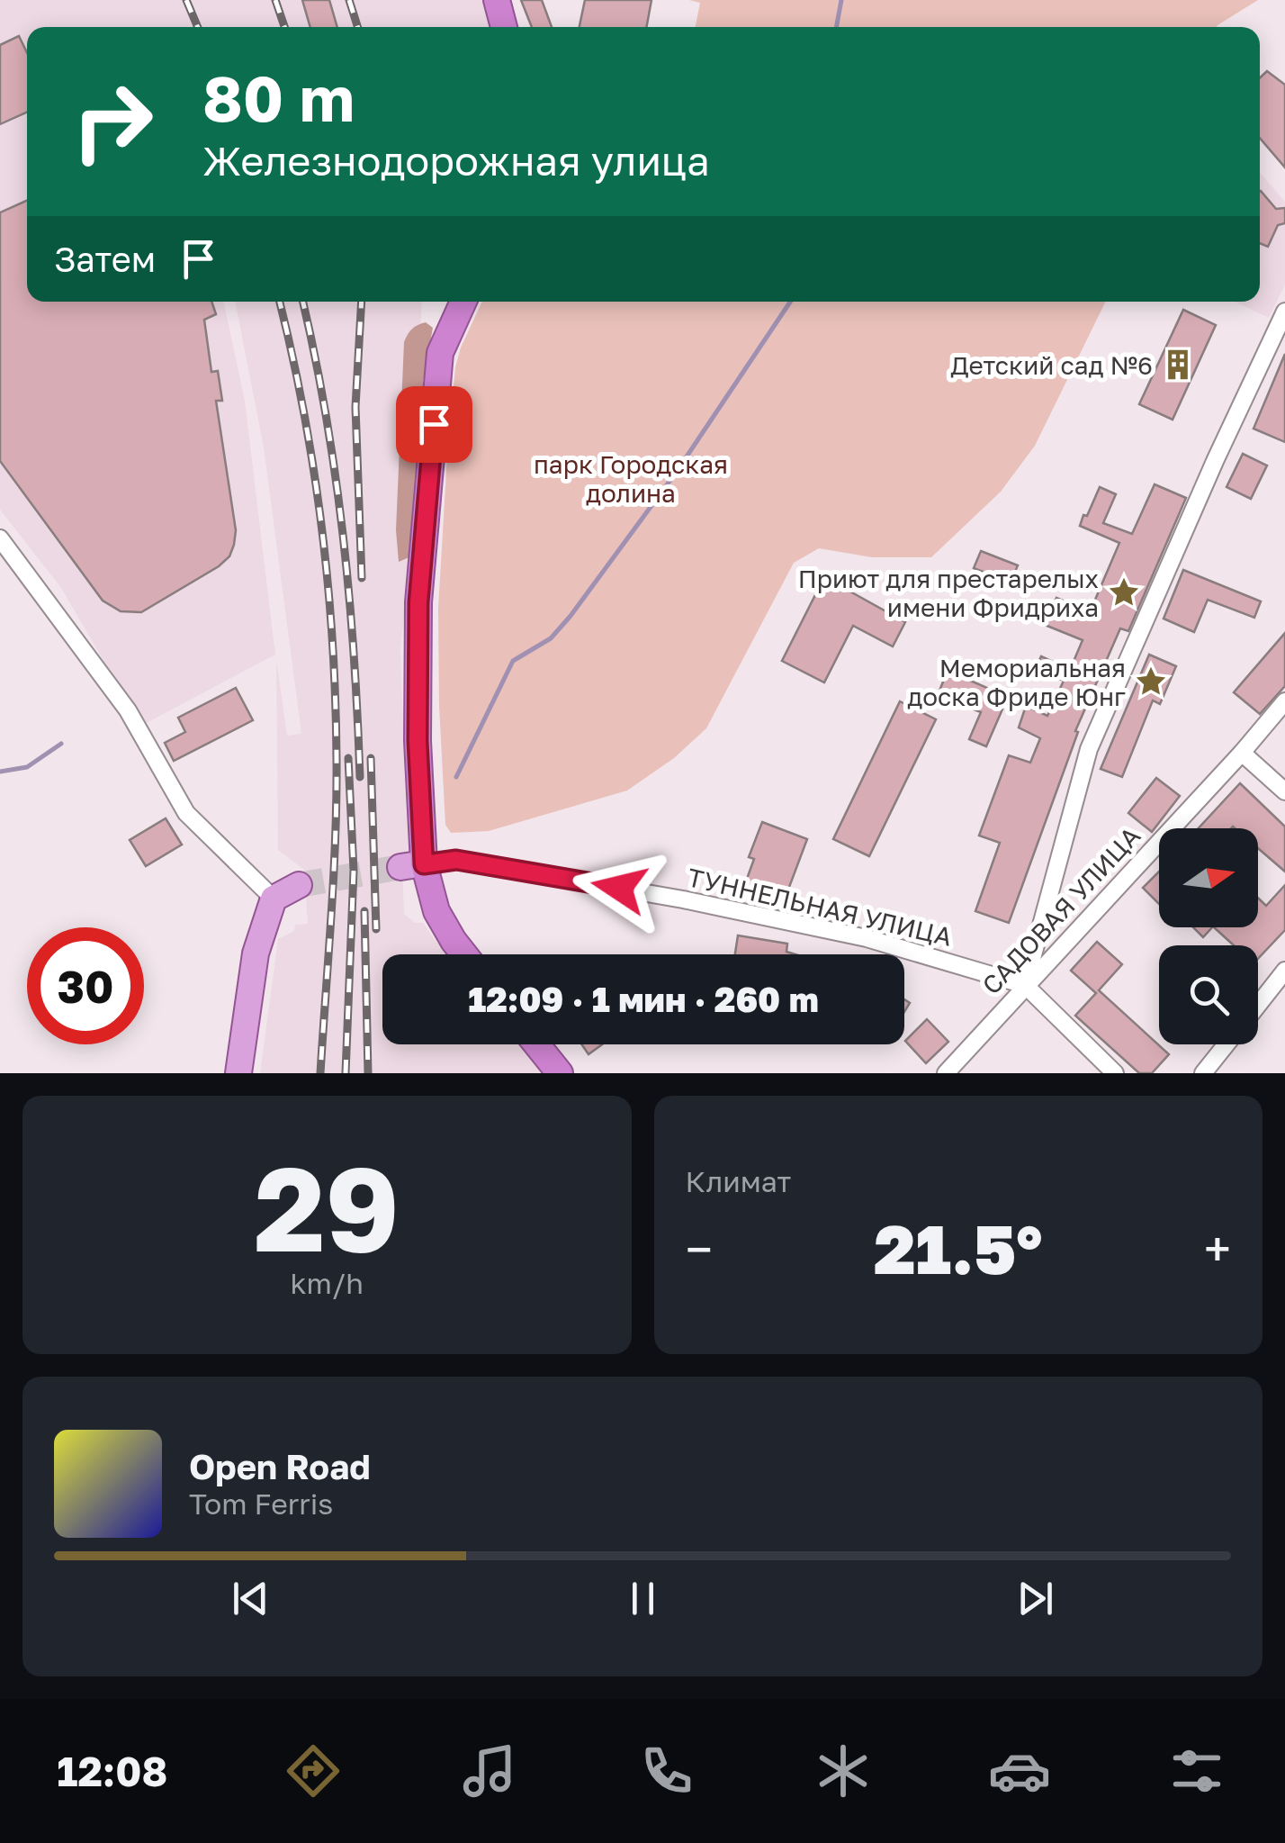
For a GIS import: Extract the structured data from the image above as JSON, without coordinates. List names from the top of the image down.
{
  "streets": {
    "street": ["ТУННЕЛЬНАЯ УЛИЦА", "САДОВАЯ УЛИЦА"]
  },
  "crossings": [
    ["ТУННЕЛЬНАЯ УЛИЦА", "САДОВАЯ УЛИЦА"]
  ],
  "parks": ["парк Городская долина"],
  "places": {
    "building": ["Детский сад №6"],
    "place": ["Приют для престарелых имени Фридриха", "Мемориальная доска Фриде Юнг"]
  },
  "north": "right",
  "page": {
    "turn": ["80 m", "Железнодорожная улица"],
    "then": "Затем",
    "limit": "30",
    "trip": "12:09 · 1 мин · 260 m",
    "tile": [
      ["29", "km/h"],
      "Климат"
    ],
    "heat": ["−", "21.5°", "+"],
    "song": ["Open Road", "Tom Ferris"],
    "tabs": "12:08"
  }
}
